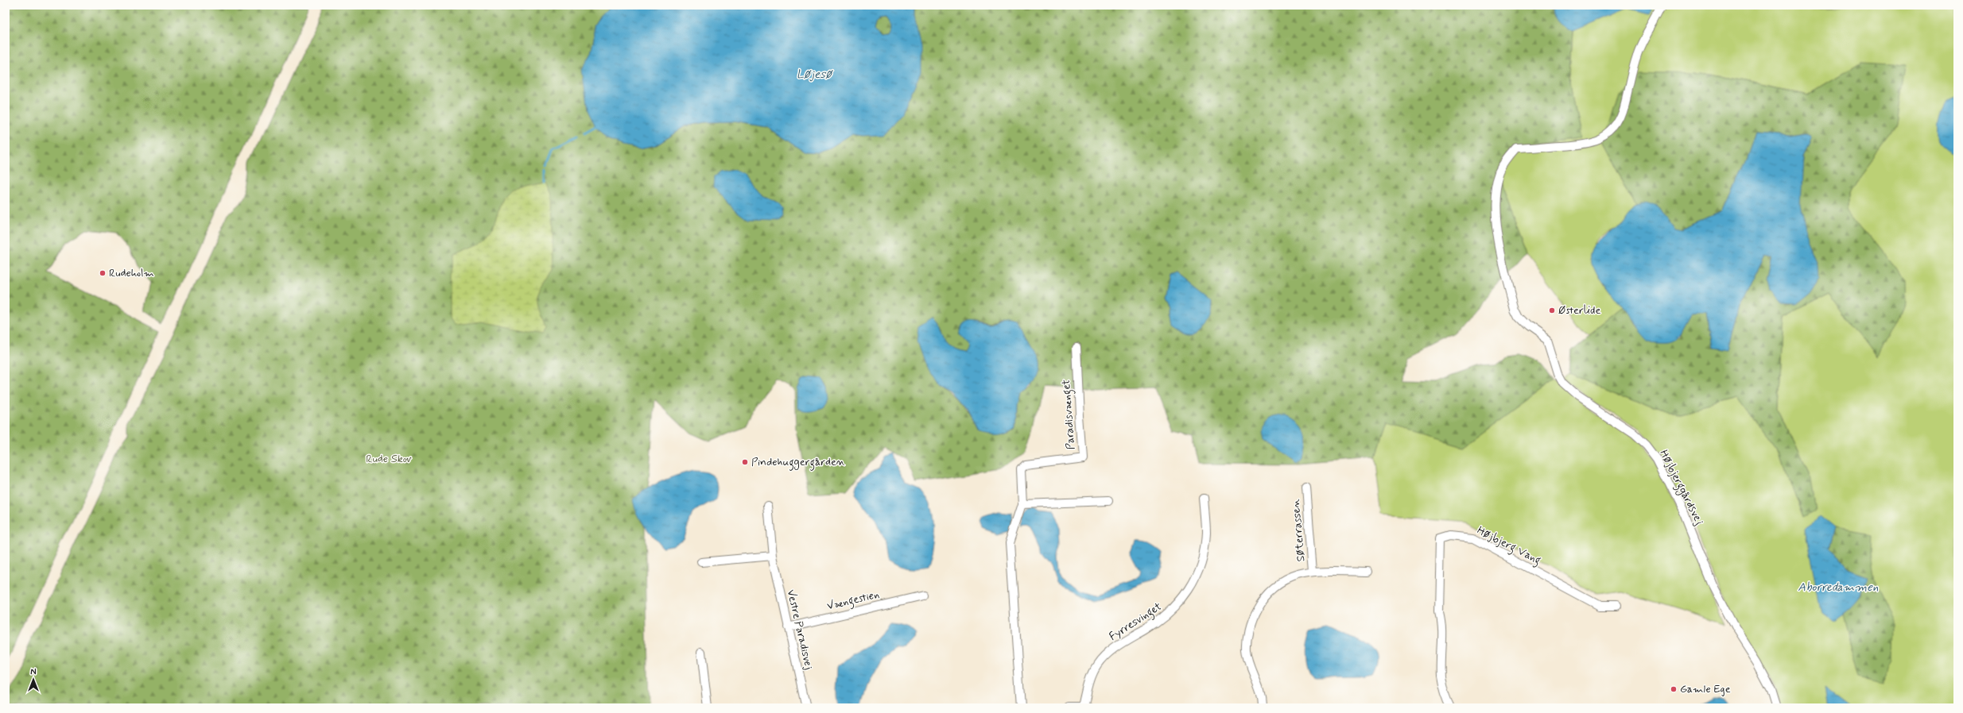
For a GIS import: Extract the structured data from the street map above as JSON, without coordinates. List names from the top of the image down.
{
  "streets": {
    "street": [
      "Paradisvænget",
      "Højbjerggårdsvej",
      "Søterrassen",
      "Højbjerg Vang",
      "Vængestien",
      "Fyrresvinget",
      "Vestre Paradisvej"
    ]
  },
  "crossings": [
    ["Vængestien", "Vestre Paradisvej"]
  ],
  "water": ["Løjesø", "Aborredammen"],
  "parks": ["Rude Skov"],
  "places": [
    "Rudeholm",
    "Østerlide",
    "Pindehuggergården",
    "Gamle Ege"
  ],
  "north": "top"
}
